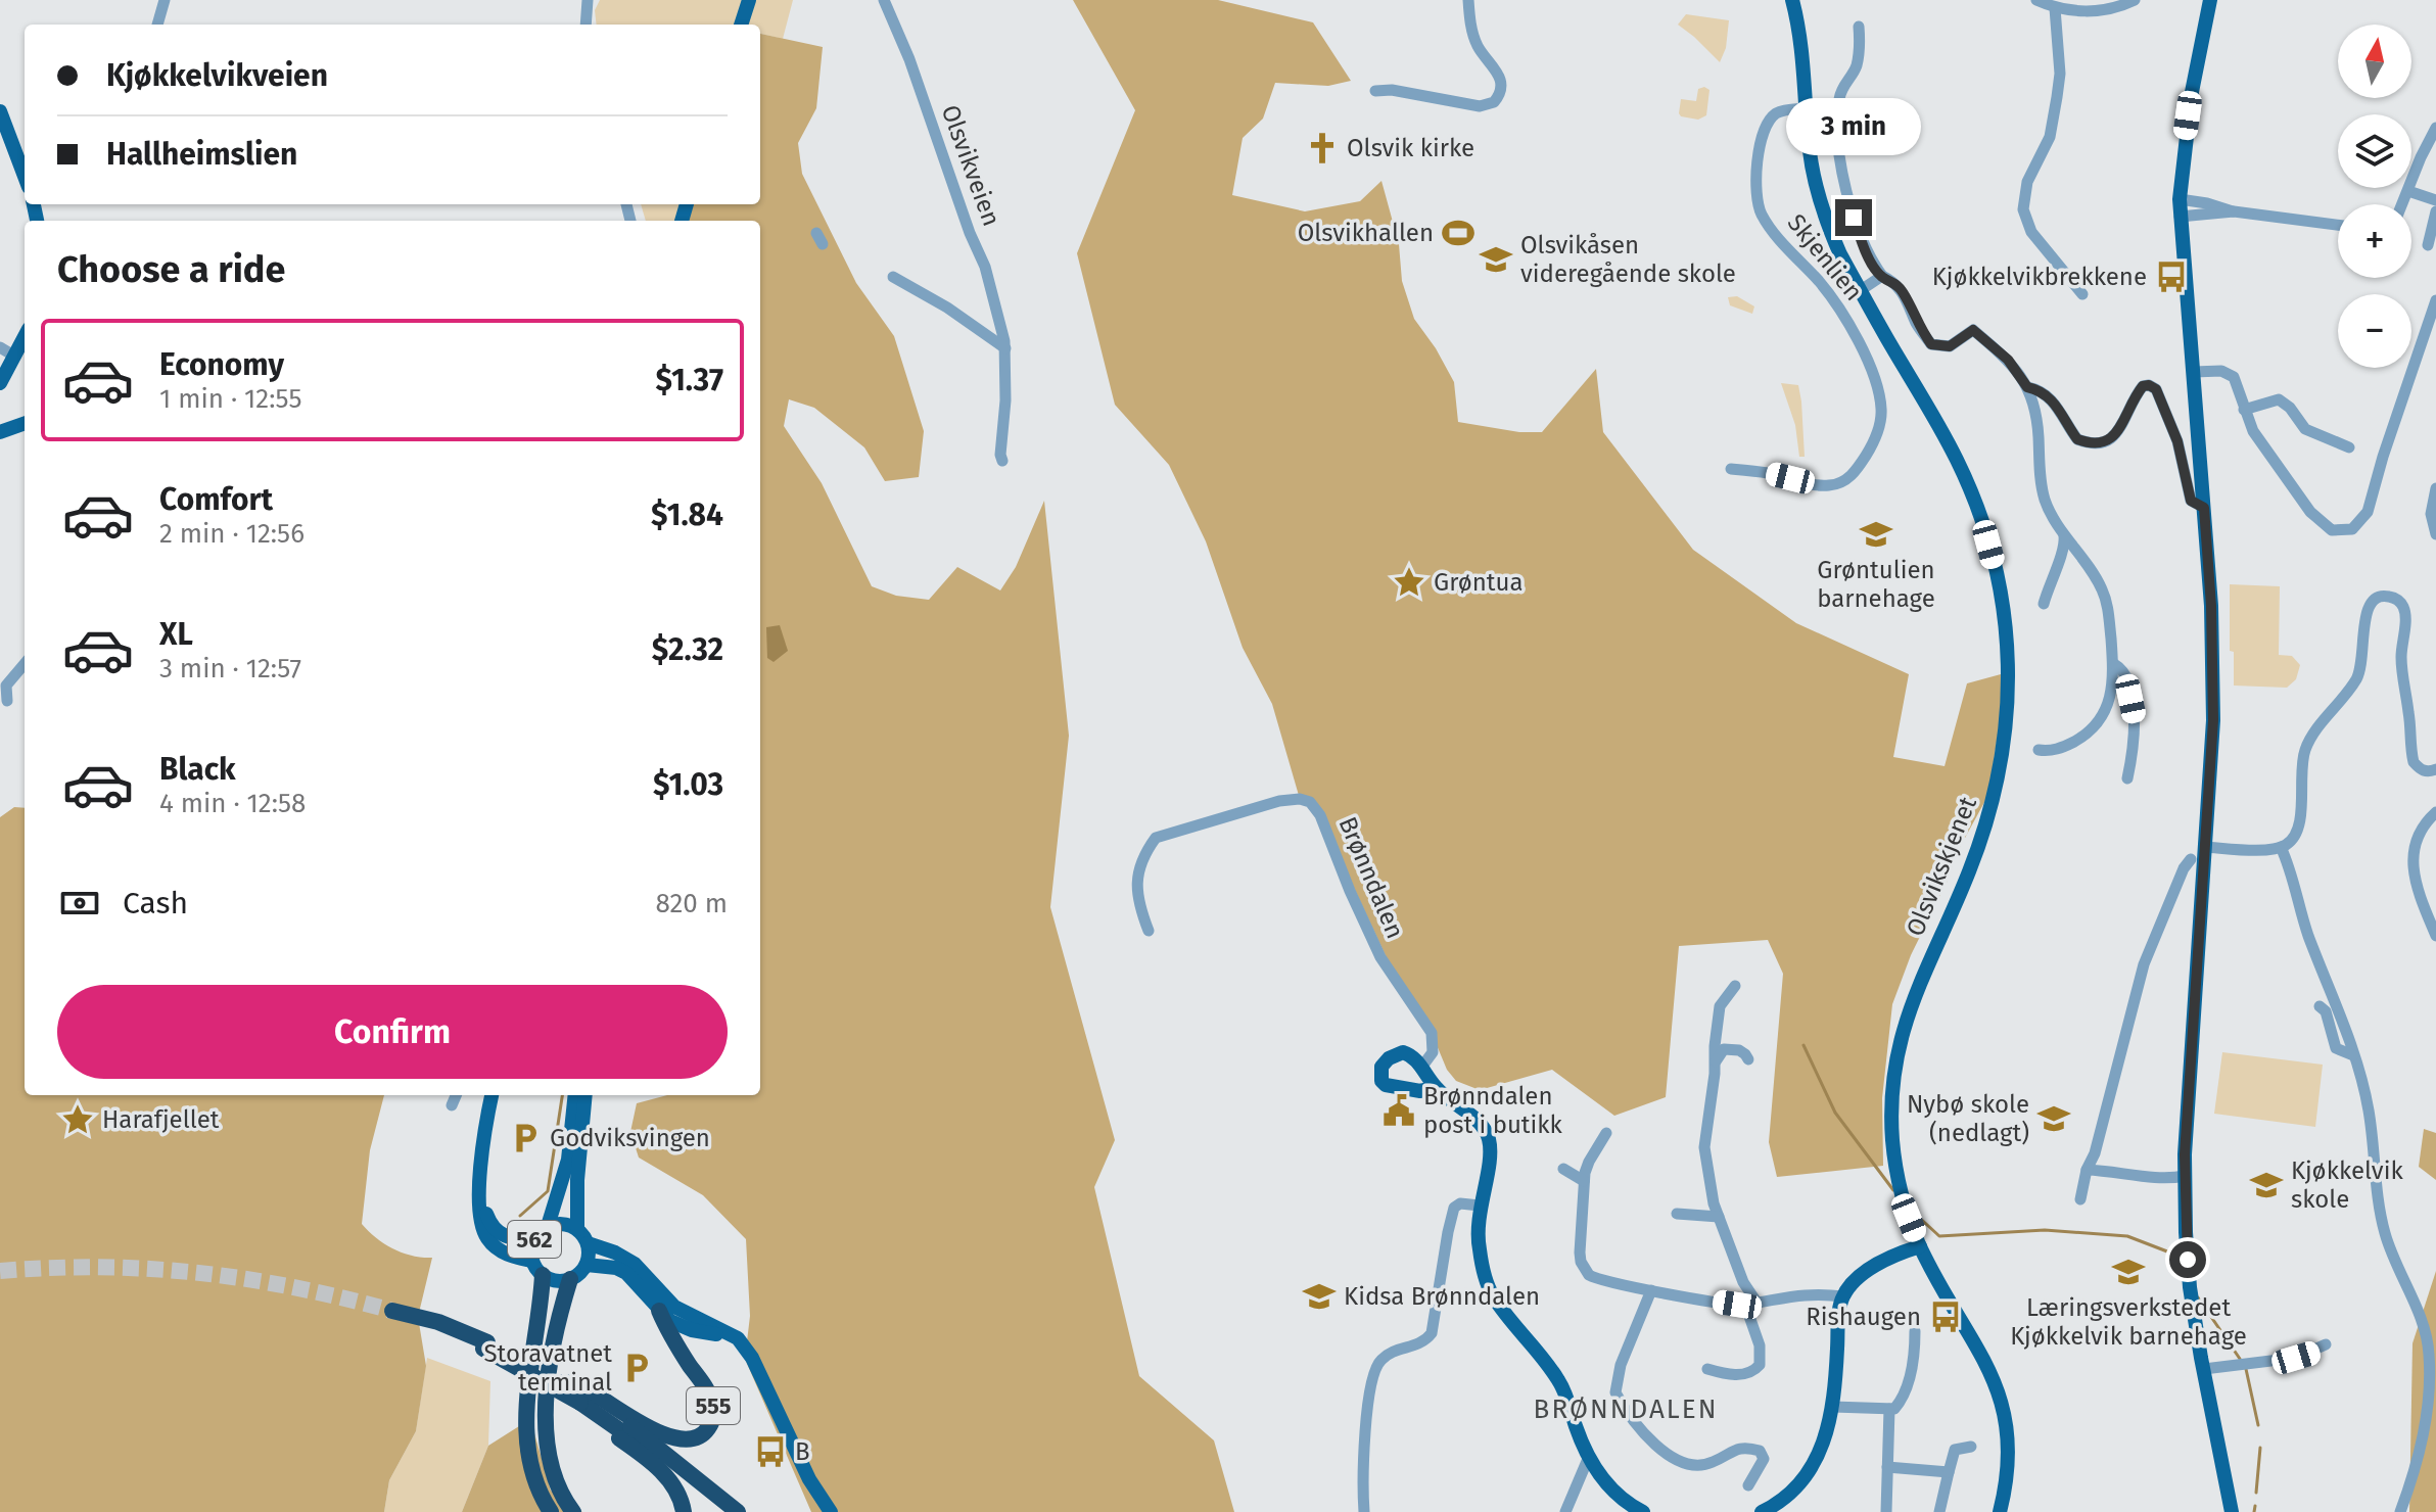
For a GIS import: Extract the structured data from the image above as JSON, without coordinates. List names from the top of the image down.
{
  "streets": {
    "highway": ["555"],
    "main road": ["Olsvikskjenet", "562"],
    "street": ["Olsvikveien", "Skjenlien", "Brønndalen"]
  },
  "crossings": [
    ["Skjenlien", "Olsvikskjenet"]
  ],
  "districts": ["BRØNNDALEN"],
  "places": {
    "church": ["Olsvik kirke"],
    "sports": ["Olsvikhallen"],
    "school or university": [
      "Olsvikåsen videregående skole",
      "Grøntulien barnehage",
      "Nybø skole (nedlagt)",
      "Kjøkkelvik skole",
      "Læringsverkstedet Kjøkkelvik barnehage",
      "Kidsa Brønndalen"
    ],
    "bus stop": ["Kjøkkelvikbrekkene", "Rishaugen", "B"],
    "place": ["Grøntua", "Harafjellet"],
    "public building": ["Brønndalen post i butikk"],
    "parking": ["Godviksvingen", "Storavatnet terminal"]
  },
  "north": "top",
  "page": {
    "map_buttons": ["+", "−"],
    "banner": ["Kjøkkelvikveien", "Hallheimslien"],
    "bubble": "3 min",
    "heading": "Choose a ride",
    "list": [
      {
        "name": "Economy",
        "note": "1 min · 12:55",
        "value": "$1.37"
      },
      {
        "name": "Comfort",
        "note": "2 min · 12:56",
        "value": "$1.84"
      },
      {
        "name": "XL",
        "note": "3 min · 12:57",
        "value": "$2.32"
      },
      {
        "name": "Black",
        "note": "4 min · 12:58",
        "value": "$1.03"
      }
    ],
    "pay": ["Cash", "820 m"],
    "buttons": "Confirm"
  }
}
